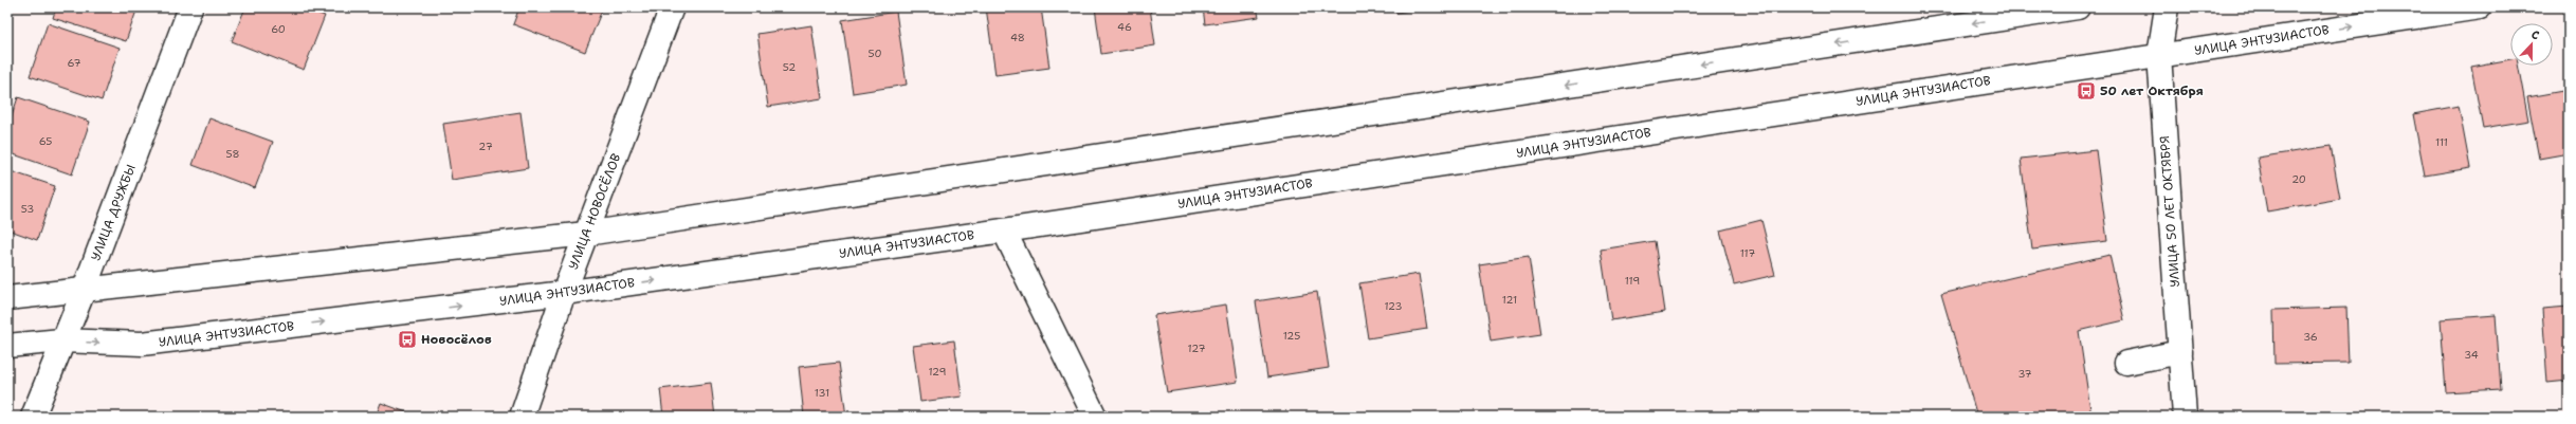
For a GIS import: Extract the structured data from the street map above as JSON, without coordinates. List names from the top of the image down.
{
  "streets": {
    "main road": [
      "УЛИЦА ЭНТУЗИАСТОВ",
      "УЛИЦА НОВОСЁЛОВ",
      "УЛИЦА 50 ЛЕТ ОКТЯБРЯ",
      "УЛИЦА ДРУЖБЫ"
    ]
  },
  "crossings": [
    ["УЛИЦА ЭНТУЗИАСТОВ", "УЛИЦА НОВОСЁЛОВ"],
    ["УЛИЦА ЭНТУЗИАСТОВ", "УЛИЦА 50 ЛЕТ ОКТЯБРЯ"],
    ["УЛИЦА ЭНТУЗИАСТОВ", "УЛИЦА ДРУЖБЫ"]
  ],
  "places": {
    "bus stop": ["50 лет Октября", "Новосёлов"]
  },
  "house_numbers": [
    "46",
    "60",
    "48",
    "50",
    "67",
    "52",
    "65",
    "111",
    "27",
    "58",
    "20",
    "53",
    "117",
    "119",
    "121",
    "123",
    "125",
    "36",
    "127",
    "34",
    "129",
    "37",
    "131"
  ],
  "north": "top"
}
